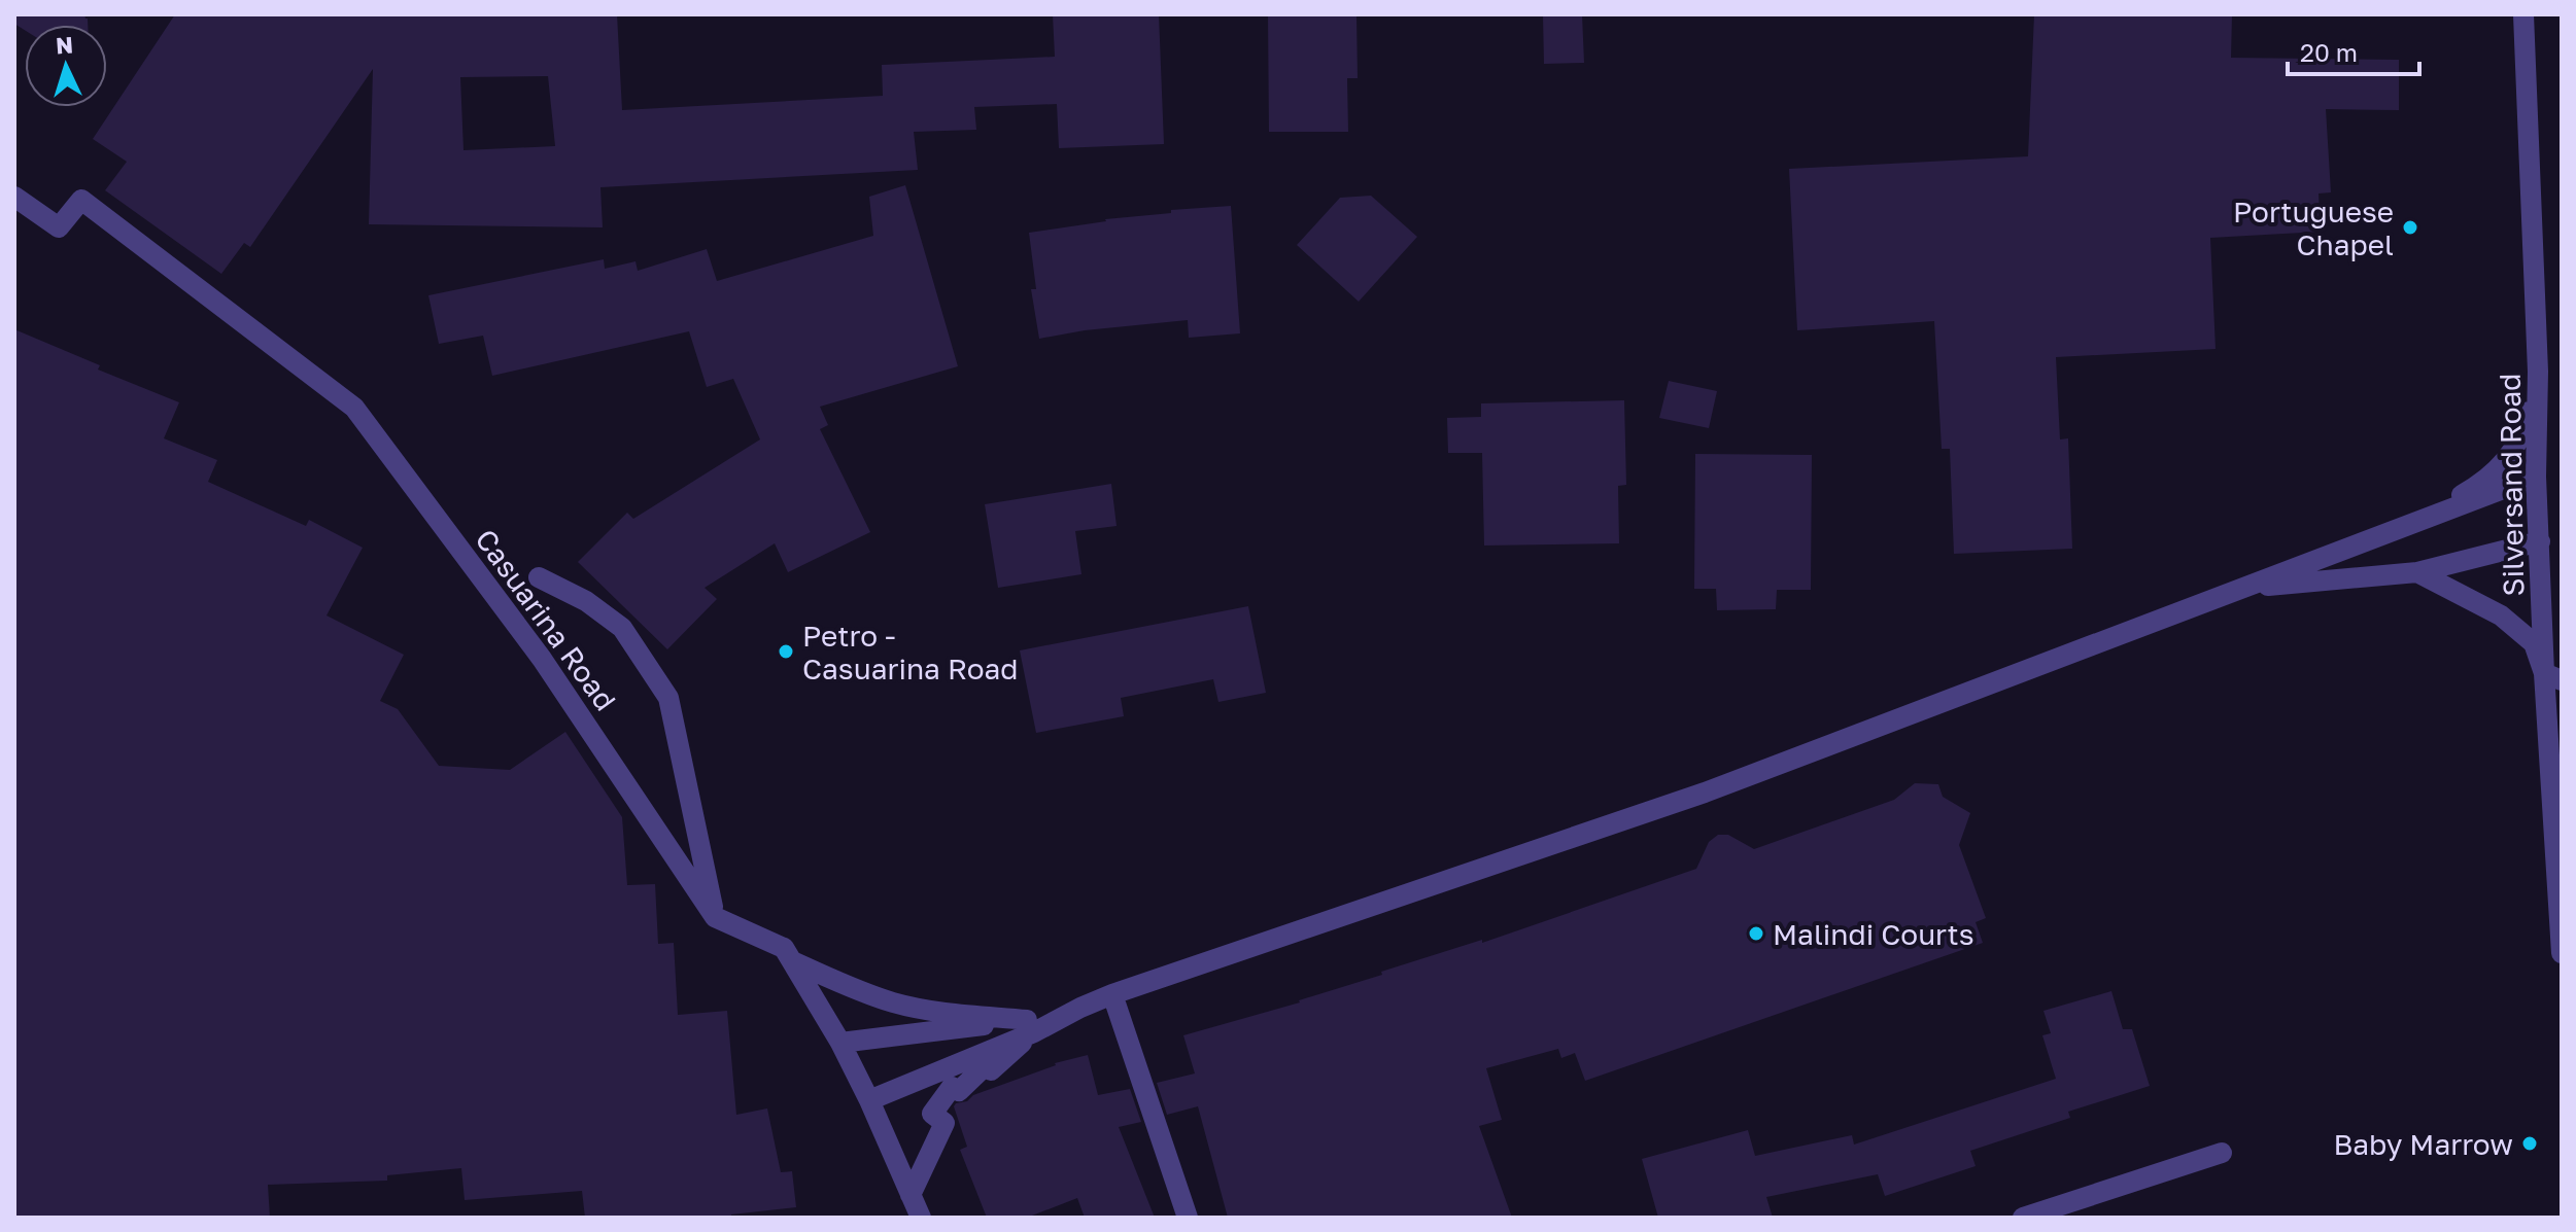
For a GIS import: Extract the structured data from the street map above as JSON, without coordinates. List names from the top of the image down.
{
  "streets": {
    "street": ["Silversand Road", "Casuarina Road"]
  },
  "places": [
    "Portuguese Chapel",
    "Petro - Casuarina Road",
    "Malindi Courts",
    "Baby Marrow"
  ],
  "scale_bar": "20 m",
  "north": "top"
}
